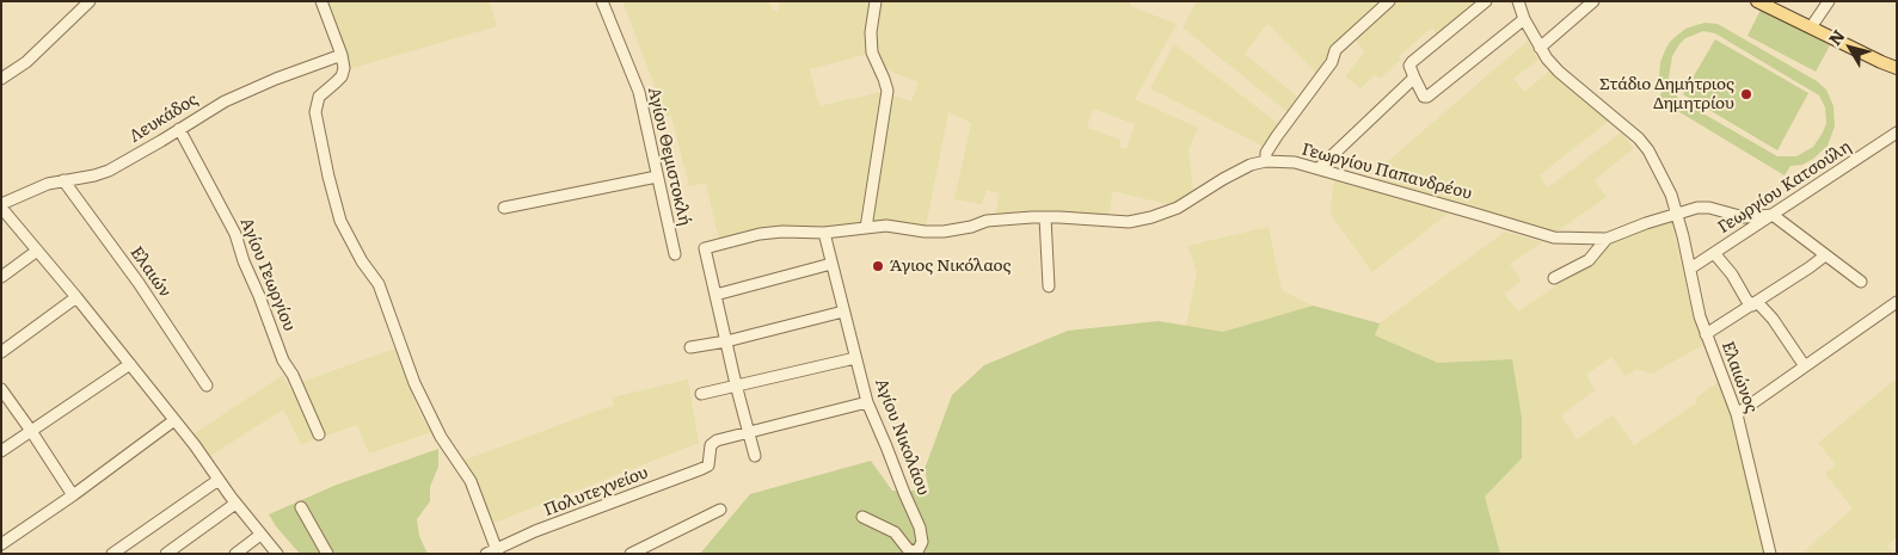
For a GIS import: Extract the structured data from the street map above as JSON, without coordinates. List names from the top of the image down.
{
  "streets": {
    "street": [
      "Λευκάδος",
      "Αγίου Θεμιστοκλή",
      "Γεωργίου Παπανδρέου",
      "Γεωργίου Κατσούλη",
      "Ελαιών",
      "Αγίου Γεωργίου",
      "Ελαιώνος",
      "Αγίου Νικολάου",
      "Πολυτεχνείου"
    ]
  },
  "crossings": [
    ["Λευκάδος", "Ελαιών"],
    ["Λευκάδος", "Αγίου Γεωργίου"],
    ["Γεωργίου Παπανδρέου", "Γεωργίου Κατσούλη"],
    ["Γεωργίου Παπανδρέου", "Ελαιώνος"],
    ["Γεωργίου Παπανδρέου", "Αγίου Νικολάου"],
    ["Γεωργίου Κατσούλη", "Ελαιώνος"]
  ],
  "places": ["Στάδιο Δημήτριος Δημητρίου", "Άγιος Νικόλαος"],
  "north": "top left"
}
